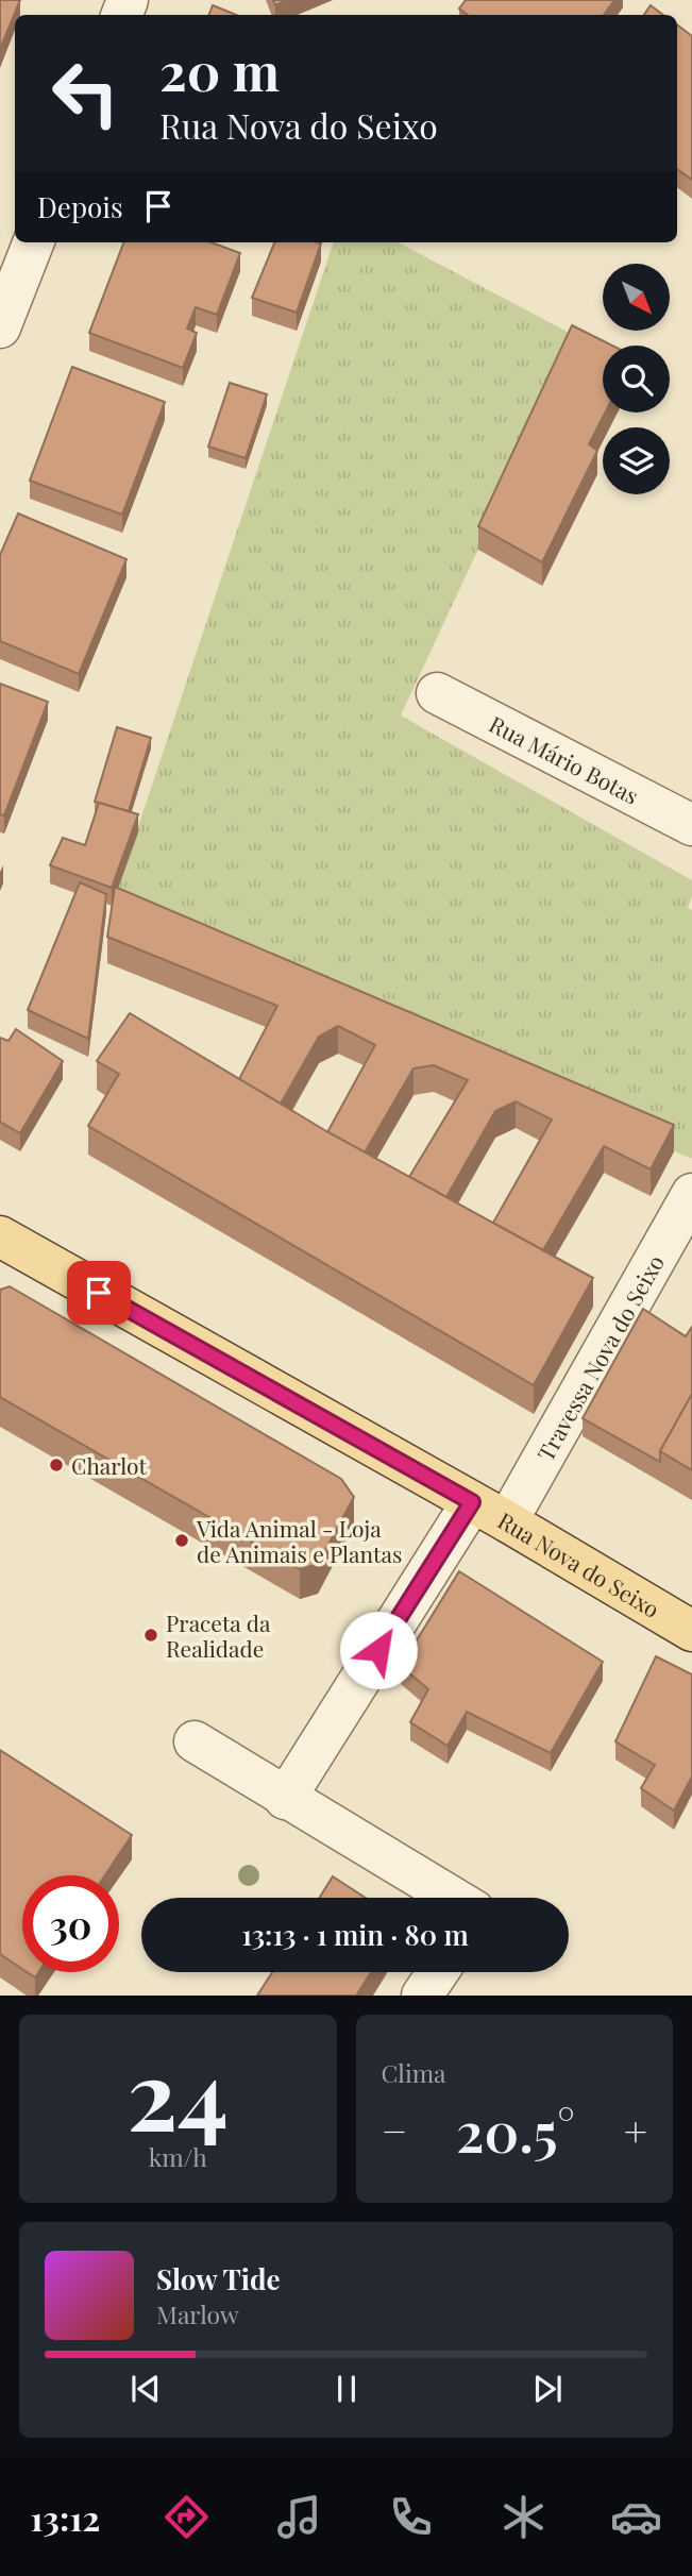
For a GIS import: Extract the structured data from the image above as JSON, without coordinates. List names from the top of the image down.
{
  "streets": {
    "main road": ["Rua Nova do Seixo"],
    "street": ["Rua Mário Botas", "Travessa Nova do Seixo"]
  },
  "crossings": [
    ["Travessa Nova do Seixo", "Rua Nova do Seixo"]
  ],
  "places": ["Charlot", "Vida Animal - Loja de Animais e Plantas", "Praceta da Realidade"],
  "north": "bottom right",
  "page": {
    "turn": ["20 m", "Rua Nova do Seixo"],
    "then": "Depois",
    "limit": "30",
    "trip": "13:13 · 1 min · 80 m",
    "tile": [
      ["24", "km/h"],
      "Clima"
    ],
    "heat": ["−", "20.5°", "+"],
    "song": ["Slow Tide", "Marlow"],
    "tabs": "13:12"
  }
}
